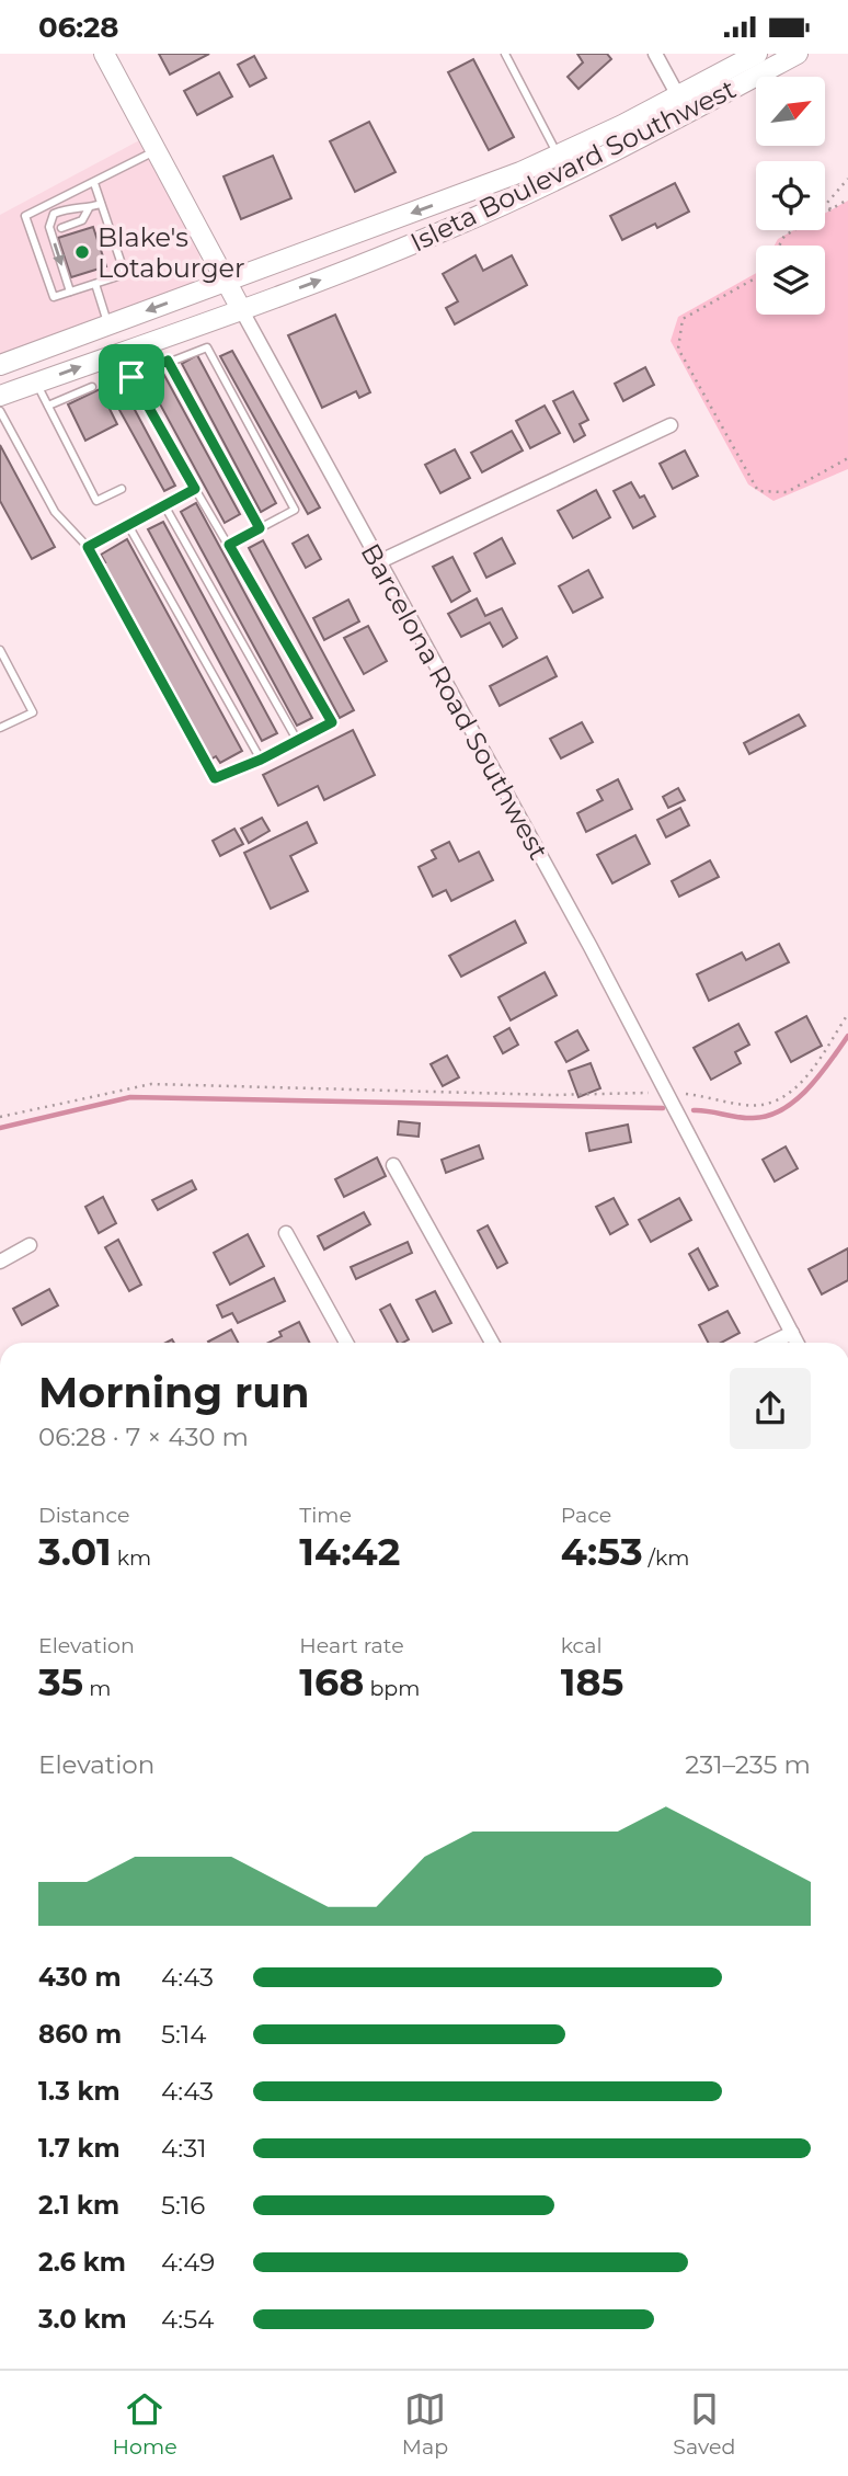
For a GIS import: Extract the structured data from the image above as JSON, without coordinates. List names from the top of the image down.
{
  "streets": {
    "main road": ["Isleta Boulevard Southwest", "Barcelona Road Southwest"]
  },
  "crossings": [
    ["Isleta Boulevard Southwest", "Barcelona Road Southwest"]
  ],
  "places": ["Blake's Lotaburger"],
  "north": "top right",
  "page": {
    "status": "06:28",
    "heading": ["Morning run", "06:28 · 7 × 430 m"],
    "stats": [
      ["Distance", "3.01 km"],
      ["Time", "14:42"],
      ["Pace", "4:53 /km"],
      ["Elevation", "35 m"],
      ["Heart rate", "168 bpm"],
      ["kcal", "185"]
    ],
    "chart": ["Elevation", "231–235 m"],
    "list": [
      {
        "name": "430 m",
        "note": "4:43"
      },
      {
        "name": "860 m",
        "note": "5:14"
      },
      {
        "name": "1.3 km",
        "note": "4:43"
      },
      {
        "name": "1.7 km",
        "note": "4:31"
      },
      {
        "name": "2.1 km",
        "note": "5:16"
      },
      {
        "name": "2.6 km",
        "note": "4:49"
      },
      {
        "name": "3.0 km",
        "note": "4:54"
      }
    ],
    "tabs": ["Home", "Map", "Saved"]
  }
}
